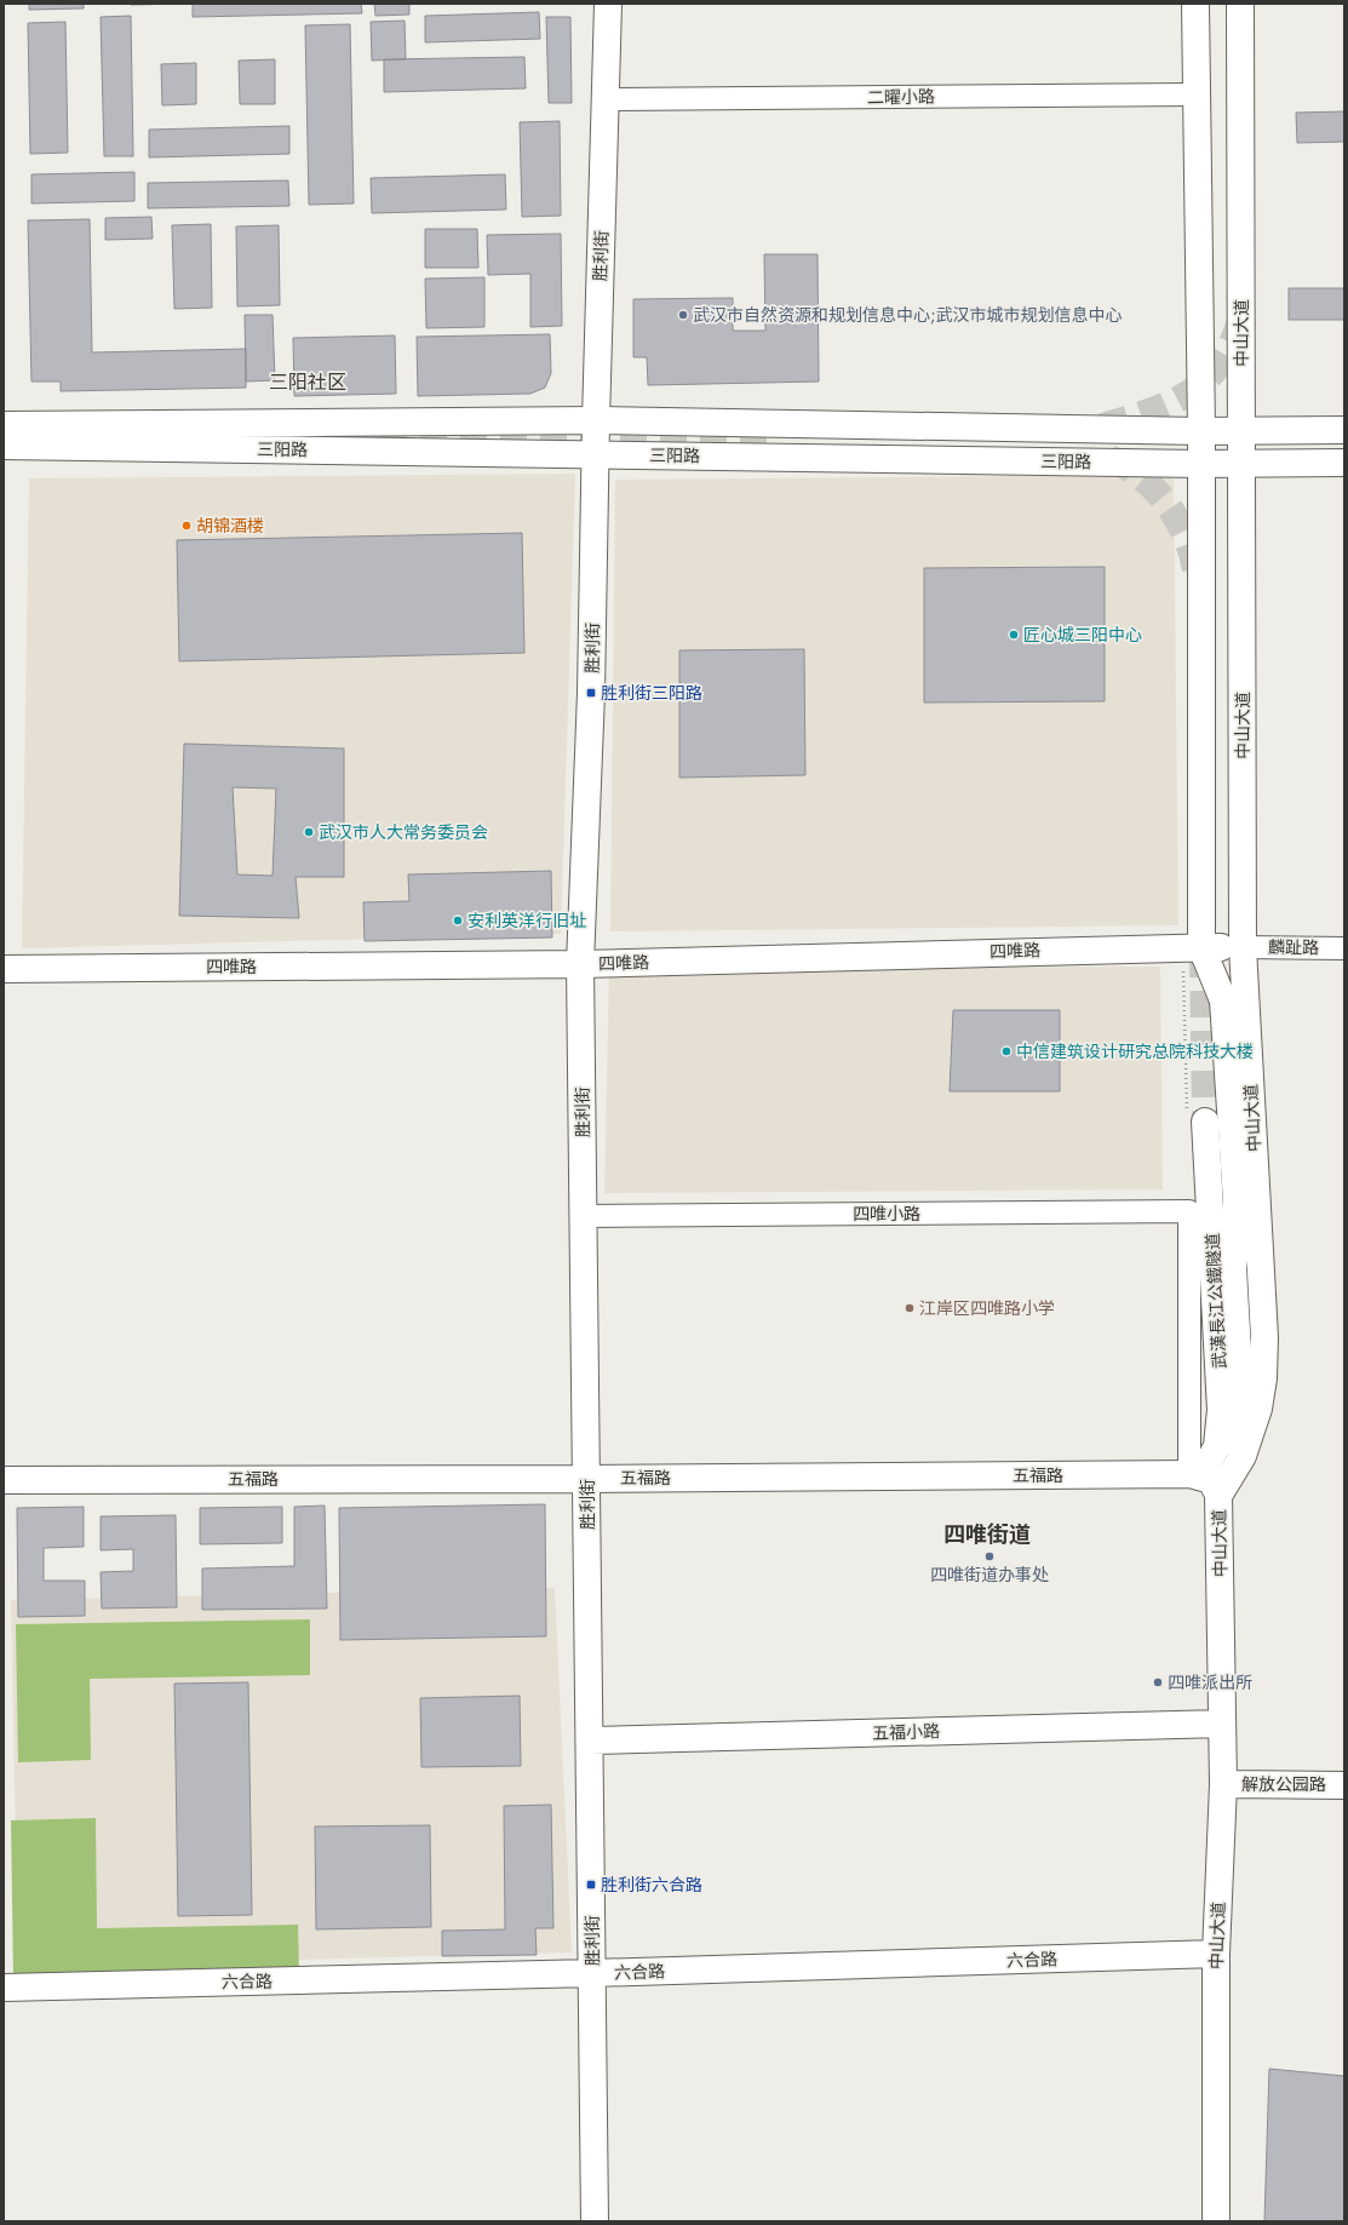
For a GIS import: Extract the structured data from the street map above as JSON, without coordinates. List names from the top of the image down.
{
  "streets": {
    "main road": [
      "胜利街",
      "中山大道",
      "三阳路",
      "四唯路",
      "武漢長江公鐵隧道",
      "五福路",
      "五福小路",
      "解放公园路",
      "六合路"
    ],
    "street": ["二曜小路", "麟趾路", "四唯小路"]
  },
  "crossings": [
    ["二曜小路", "胜利街"],
    ["二曜小路", "中山大道"],
    ["胜利街", "三阳路"],
    ["胜利街", "四唯路"],
    ["胜利街", "四唯小路"],
    ["胜利街", "五福路"],
    ["胜利街", "五福小路"],
    ["胜利街", "六合路"],
    ["中山大道", "三阳路"],
    ["中山大道", "麟趾路"],
    ["中山大道", "四唯路"],
    ["中山大道", "四唯小路"],
    ["中山大道", "武漢長江公鐵隧道"],
    ["中山大道", "五福路"],
    ["中山大道", "五福小路"],
    ["中山大道", "解放公园路"],
    ["中山大道", "六合路"],
    ["麟趾路", "四唯路"],
    ["武漢長江公鐵隧道", "五福路"]
  ],
  "districts": ["三阳社区", "四唯街道"],
  "places": {
    "other": [
      "武汉市自然资源和规划信息中心;武汉市城市规划信息中心",
      "胡锦酒楼",
      "匠心城三阳中心",
      "武汉市人大常务委员会",
      "安利英洋行旧址",
      "中信建筑设计研究总院科技大楼",
      "江岸区四唯路小学",
      "四唯街道办事处",
      "四唯派出所"
    ],
    "transit": ["胜利街三阳路", "胜利街六合路"]
  }
}
